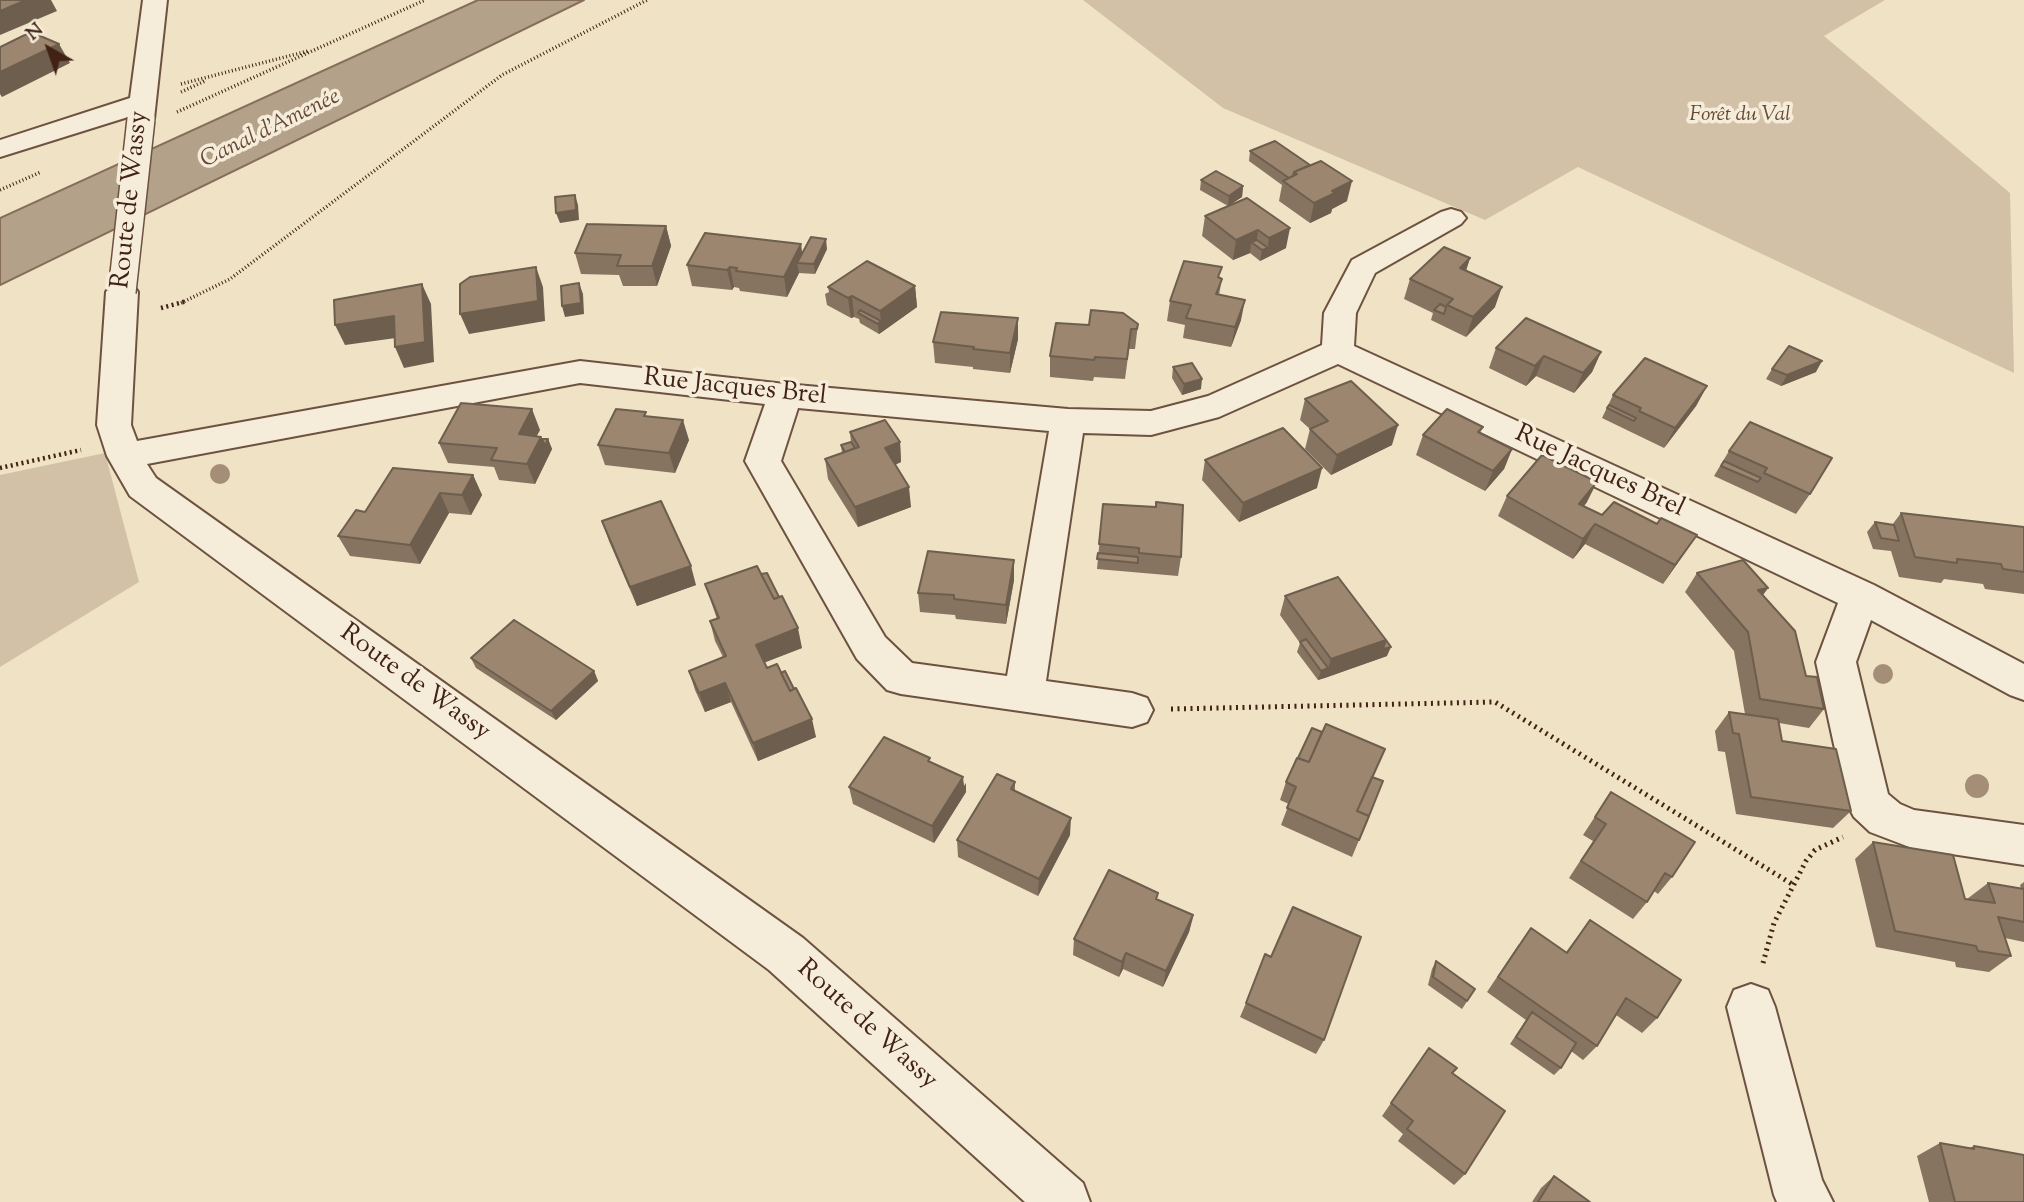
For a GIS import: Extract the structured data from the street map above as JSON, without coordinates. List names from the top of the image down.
{
  "streets": {
    "street": ["Route de Wassy", "Rue Jacques Brel"]
  },
  "crossings": [
    ["Route de Wassy", "Rue Jacques Brel"]
  ],
  "water": ["Canal d'Amenée"],
  "parks": ["Forêt du Val"],
  "north": "top left"
}
